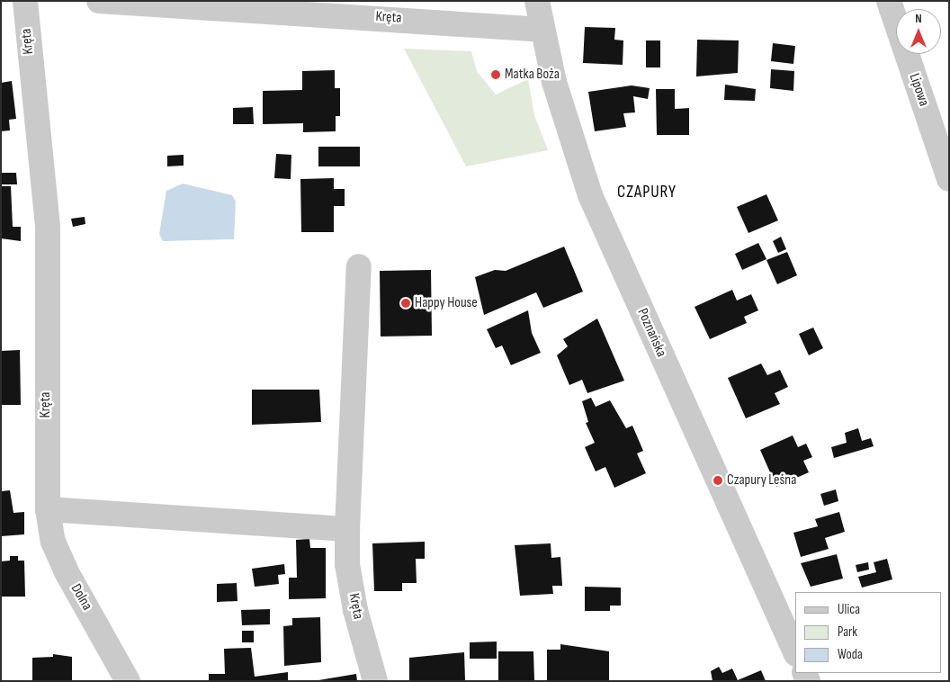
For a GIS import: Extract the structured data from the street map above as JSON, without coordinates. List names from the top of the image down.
{
  "streets": {
    "street": [
      "Kręta",
      "Lipowa",
      "Poznańska",
      "Dolna"
    ]
  },
  "crossings": [
    ["Kręta", "Poznańska"],
    ["Kręta", "Dolna"]
  ],
  "districts": ["CZAPURY"],
  "places": ["Matka Boża", "Happy House", "Czapury Leśna"],
  "legend": ["Ulica", "Park", "Woda"],
  "north": "top"
}
